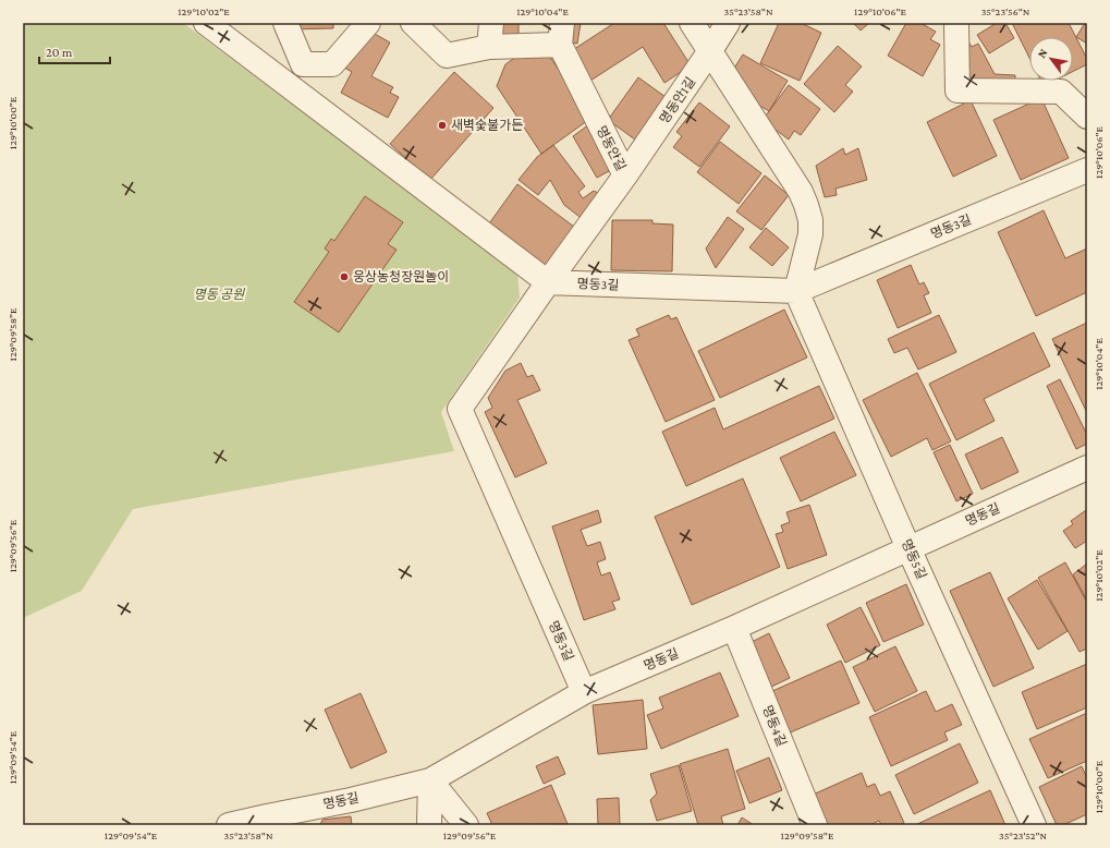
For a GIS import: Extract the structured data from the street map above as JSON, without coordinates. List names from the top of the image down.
{
  "streets": {
    "street": [
      "명동안1길",
      "명동안길",
      "명동3길",
      "명동길",
      "명동5길",
      "명동4길"
    ]
  },
  "crossings": [
    ["명동안1길", "명동안길"],
    ["명동안길", "명동3길"],
    ["명동3길", "명동길"],
    ["명동3길", "명동5길"],
    ["명동길", "명동5길"],
    ["명동길", "명동4길"]
  ],
  "parks": ["명동 공원"],
  "places": ["새벽숯불가든", "웅상농청장원놀이"],
  "scale_bar": "20 m",
  "north": "top left",
  "coordinates": [
    "129°10'02\"E",
    "129°10'04\"E",
    "35°23'58\"N",
    "129°10'06\"E",
    "35°23'56\"N",
    "129°10'00\"E",
    "129°09'58\"E",
    "129°09'56\"E",
    "129°09'54\"E",
    "35°23'52\"N"
  ]
}
